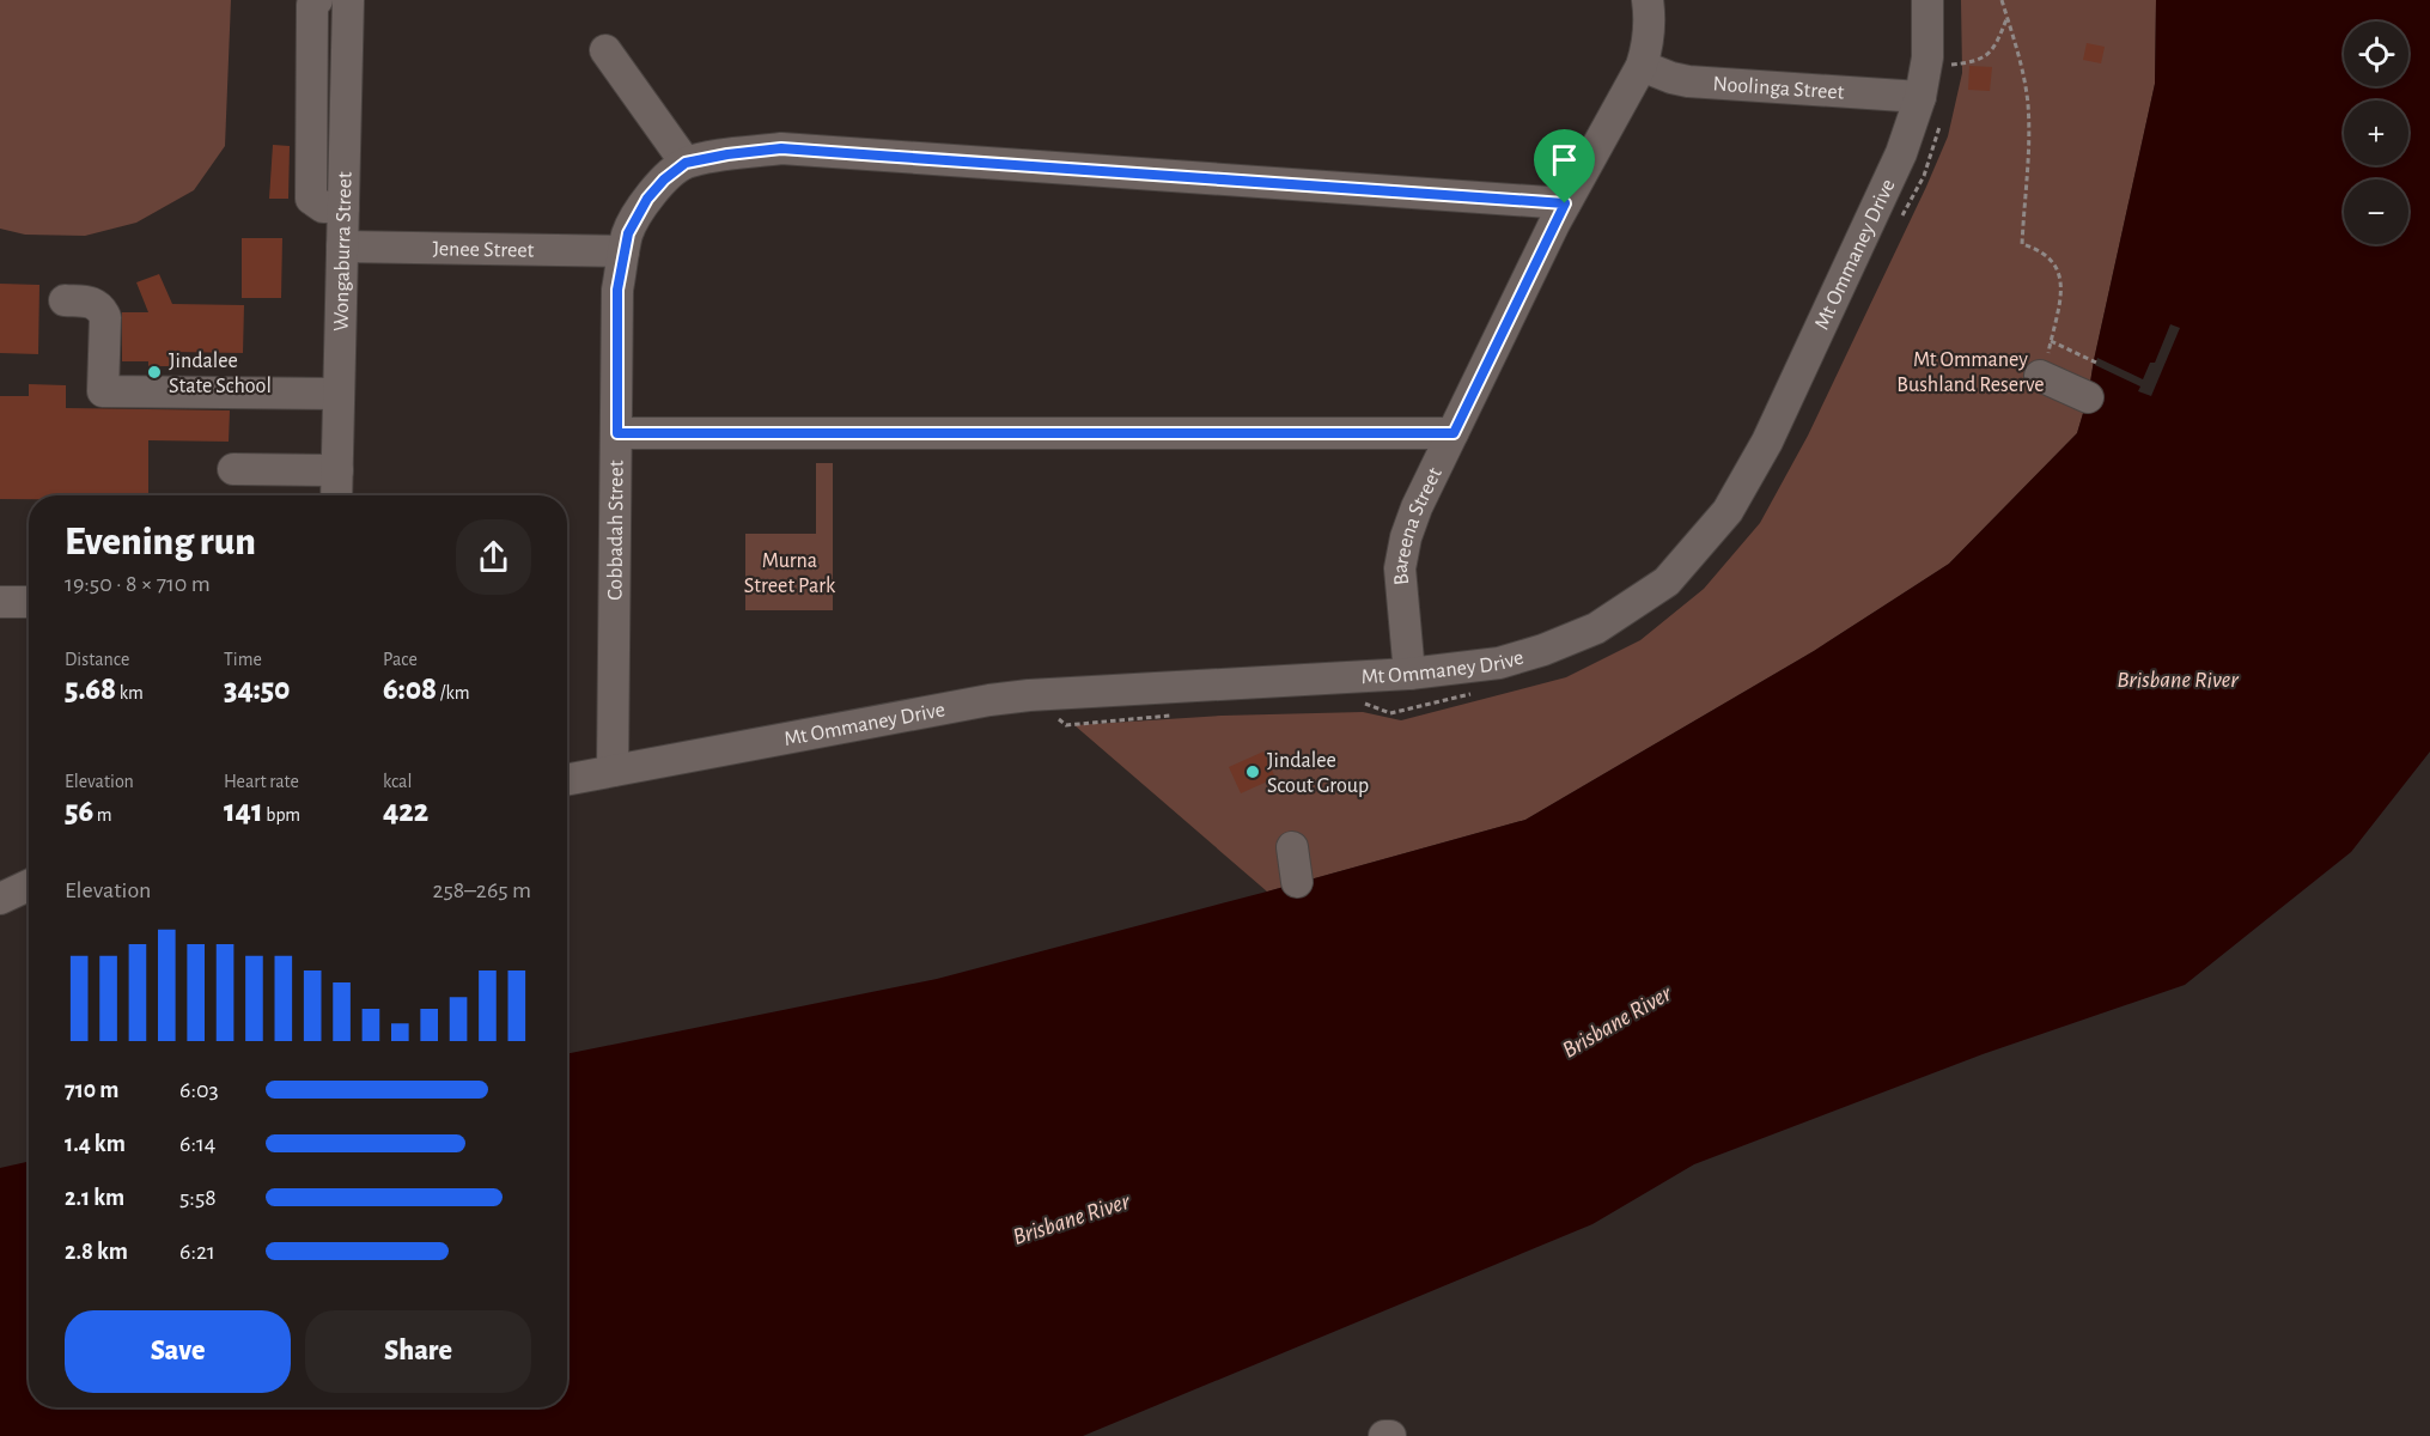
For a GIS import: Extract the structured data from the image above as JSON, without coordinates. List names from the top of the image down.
{
  "streets": {
    "street": [
      "Noolinga Street",
      "Jenee Street",
      "Wongaburra Street",
      "Mt Ommaney Drive",
      "Bareena Street",
      "Cobbadah Street"
    ]
  },
  "crossings": [
    ["Noolinga Street", "Mt Ommaney Drive"],
    ["Noolinga Street", "Bareena Street"],
    ["Jenee Street", "Wongaburra Street"],
    ["Jenee Street", "Cobbadah Street"],
    ["Mt Ommaney Drive", "Bareena Street"],
    ["Mt Ommaney Drive", "Cobbadah Street"],
    ["Bareena Street", "Cobbadah Street"]
  ],
  "water": ["Brisbane River"],
  "parks": ["Mt Ommaney Bushland Reserve", "Murna Street Park"],
  "places": ["Jindalee State School", "Jindalee Scout Group"],
  "page": {
    "map_buttons": ["+", "−"],
    "heading": ["Evening run", "19:50 · 8 × 710 m"],
    "stats": [
      ["Distance", "5.68 km"],
      ["Time", "34:50"],
      ["Pace", "6:08 /km"],
      ["Elevation", "56 m"],
      ["Heart rate", "141 bpm"],
      ["kcal", "422"]
    ],
    "chart": ["Elevation", "258–265 m"],
    "list": [
      {
        "name": "710 m",
        "note": "6:03"
      },
      {
        "name": "1.4 km",
        "note": "6:14"
      },
      {
        "name": "2.1 km",
        "note": "5:58"
      },
      {
        "name": "2.8 km",
        "note": "6:21"
      }
    ],
    "buttons": ["Save", "Share"]
  }
}
